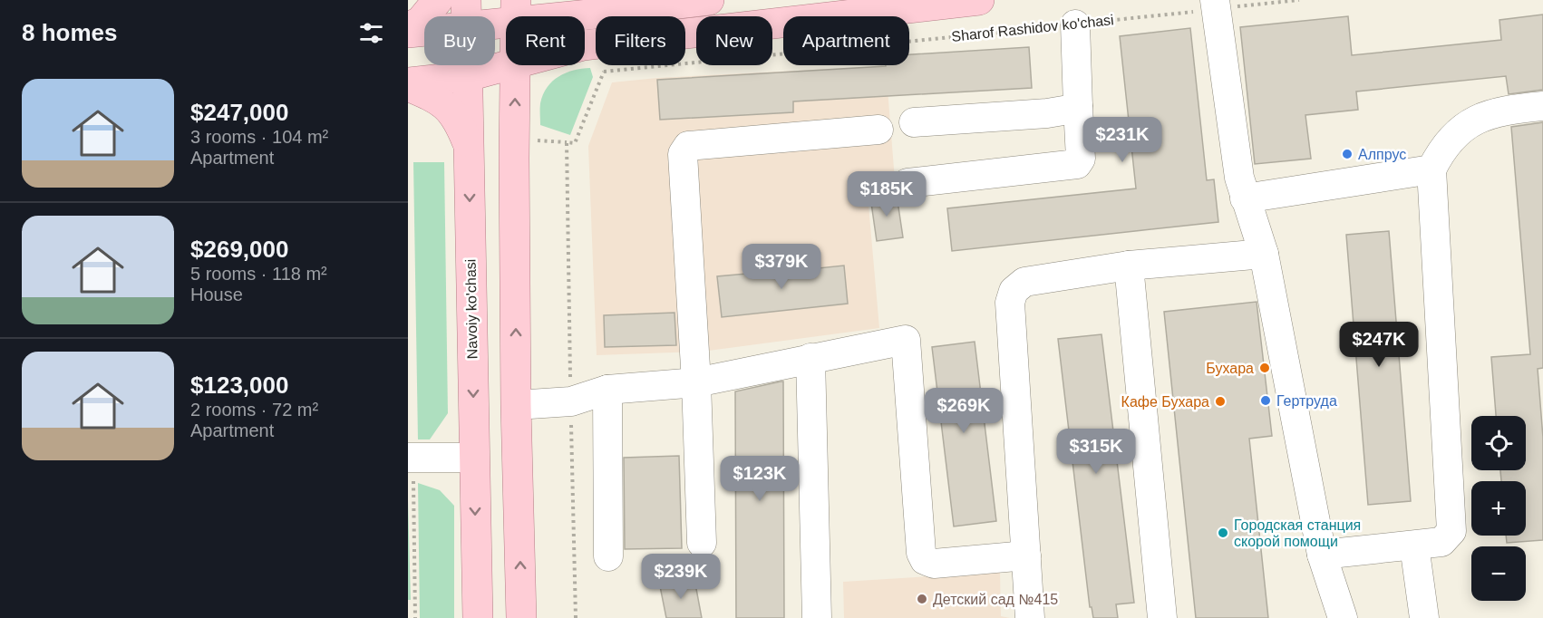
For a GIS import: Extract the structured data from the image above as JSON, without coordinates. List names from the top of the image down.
{
  "streets": {
    "main road": ["Navoiy ko'chasi"],
    "path": ["Sharof Rashidov ko'chasi"]
  },
  "places": [
    "Алпрус",
    "Бухара",
    "Гертруда",
    "Кафе Бухара",
    "Городская станция скорой помощи",
    "Детский сад №415"
  ],
  "page": {
    "heading": "8 homes",
    "chip": [
      "Buy",
      "Rent",
      "Filters",
      "New",
      "Apartment"
    ],
    "list": [
      {
        "name": "$247,000",
        "note": "3 rooms · 104 m² · Apartment"
      },
      {
        "name": "$269,000",
        "note": "5 rooms · 118 m² · House"
      },
      {
        "name": "$123,000",
        "note": "2 rooms · 72 m² · Apartment"
      }
    ],
    "price": [
      "$231K",
      "$185K",
      "$379K",
      "$247K",
      "$269K",
      "$315K",
      "$123K",
      "$239K"
    ],
    "map_buttons": ["+", "−"]
  }
}
